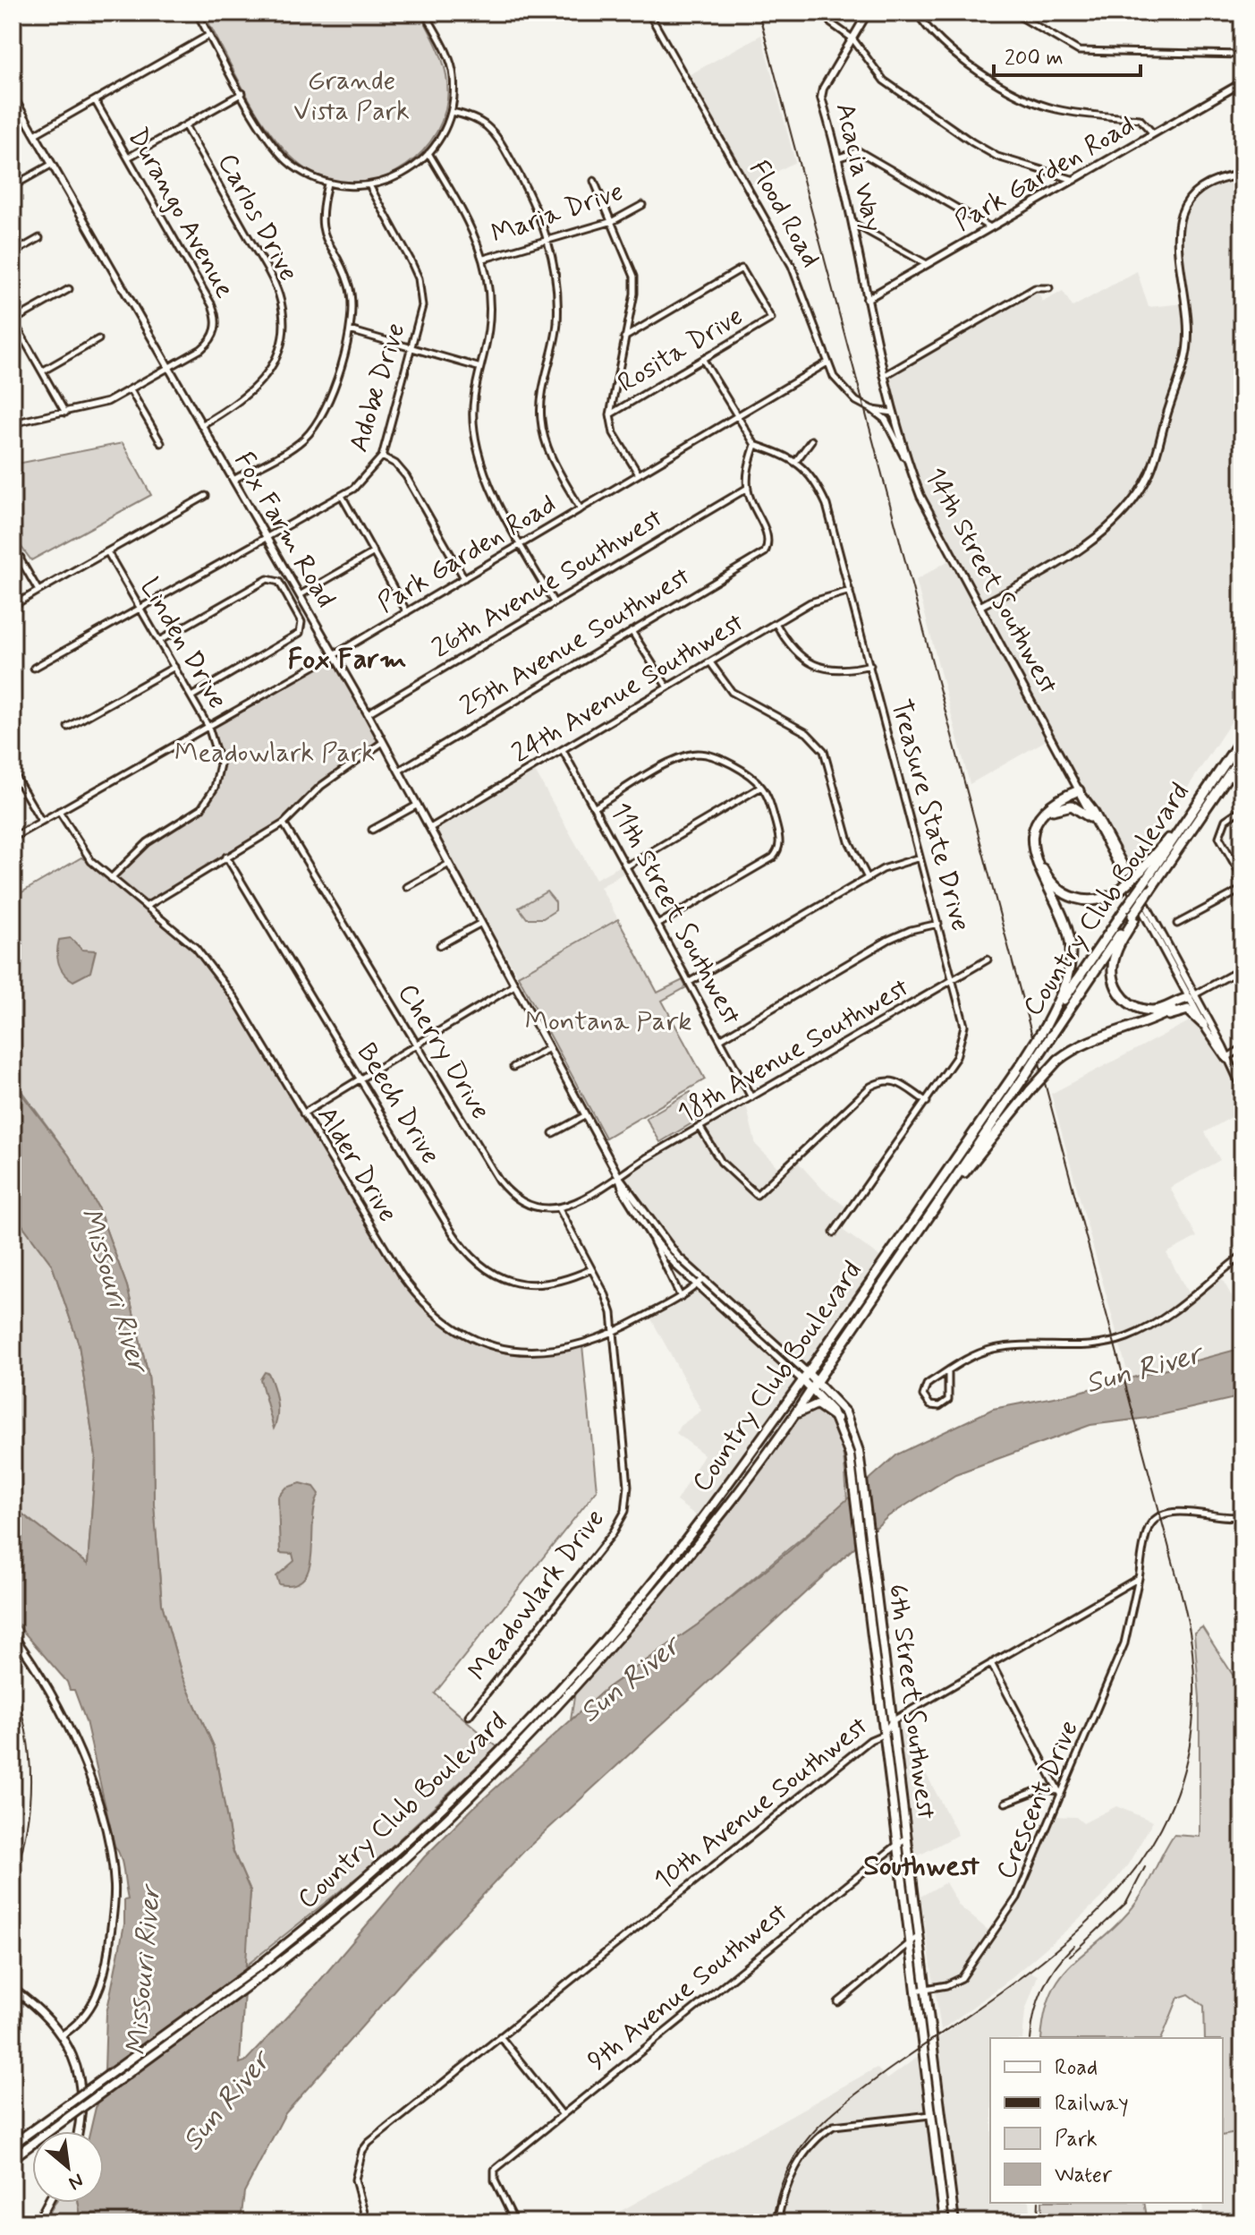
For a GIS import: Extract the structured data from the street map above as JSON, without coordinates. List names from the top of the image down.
{
  "streets": {
    "highway": ["Country Club Boulevard"],
    "main road": ["6th Street Southwest"],
    "street": [
      "Acacia Way",
      "Park Garden Road",
      "Durango Avenue",
      "Maria Drive",
      "Flood Road",
      "Carlos Drive",
      "Rosita Drive",
      "Adobe Drive",
      "Fox Farm Road",
      "14th Street Southwest",
      "26th Avenue Southwest",
      "25th Avenue Southwest",
      "Linden Drive",
      "24th Avenue Southwest",
      "Treasure State Drive",
      "11th Street Southwest",
      "18th Avenue Southwest",
      "Cherry Drive",
      "Beech Drive",
      "Alder Drive",
      "Meadowlark Drive",
      "Crescent Drive",
      "10th Avenue Southwest",
      "9th Avenue Southwest"
    ]
  },
  "crossings": [
    ["Acacia Way", "Park Garden Road"],
    ["Acacia Way", "14th Street Southwest"],
    ["Park Garden Road", "Flood Road"],
    ["Park Garden Road", "Fox Farm Road"],
    ["Park Garden Road", "14th Street Southwest"],
    ["Park Garden Road", "Linden Drive"],
    ["Park Garden Road", "Alder Drive"],
    ["Durango Avenue", "Fox Farm Road"],
    ["Flood Road", "14th Street Southwest"],
    ["Carlos Drive", "Fox Farm Road"],
    ["Adobe Drive", "Fox Farm Road"],
    ["Adobe Drive", "Linden Drive"],
    ["Fox Farm Road", "26th Avenue Southwest"],
    ["Fox Farm Road", "25th Avenue Southwest"],
    ["Fox Farm Road", "24th Avenue Southwest"],
    ["Fox Farm Road", "Country Club Boulevard"],
    ["Fox Farm Road", "18th Avenue Southwest"],
    ["Fox Farm Road", "Alder Drive"],
    ["Fox Farm Road", "6th Street Southwest"],
    ["26th Avenue Southwest", "25th Avenue Southwest"],
    ["Linden Drive", "Alder Drive"],
    ["24th Avenue Southwest", "Treasure State Drive"],
    ["24th Avenue Southwest", "11th Street Southwest"],
    ["Treasure State Drive", "18th Avenue Southwest"],
    ["Country Club Boulevard", "6th Street Southwest"],
    ["11th Street Southwest", "18th Avenue Southwest"],
    ["Cherry Drive", "Meadowlark Drive"],
    ["Beech Drive", "Meadowlark Drive"],
    ["Alder Drive", "Meadowlark Drive"],
    ["6th Street Southwest", "Crescent Drive"],
    ["6th Street Southwest", "10th Avenue Southwest"],
    ["6th Street Southwest", "9th Avenue Southwest"],
    ["Crescent Drive", "10th Avenue Southwest"]
  ],
  "districts": ["Fox Farm", "Southwest"],
  "water": ["Missouri River", "Sun River"],
  "parks": ["Grande Vista Park", "Meadowlark Park", "Montana Park"],
  "legend": [
    "Road",
    "Railway",
    "Park",
    "Water"
  ],
  "scale_bar": "200 m",
  "north": "bottom right"
}
